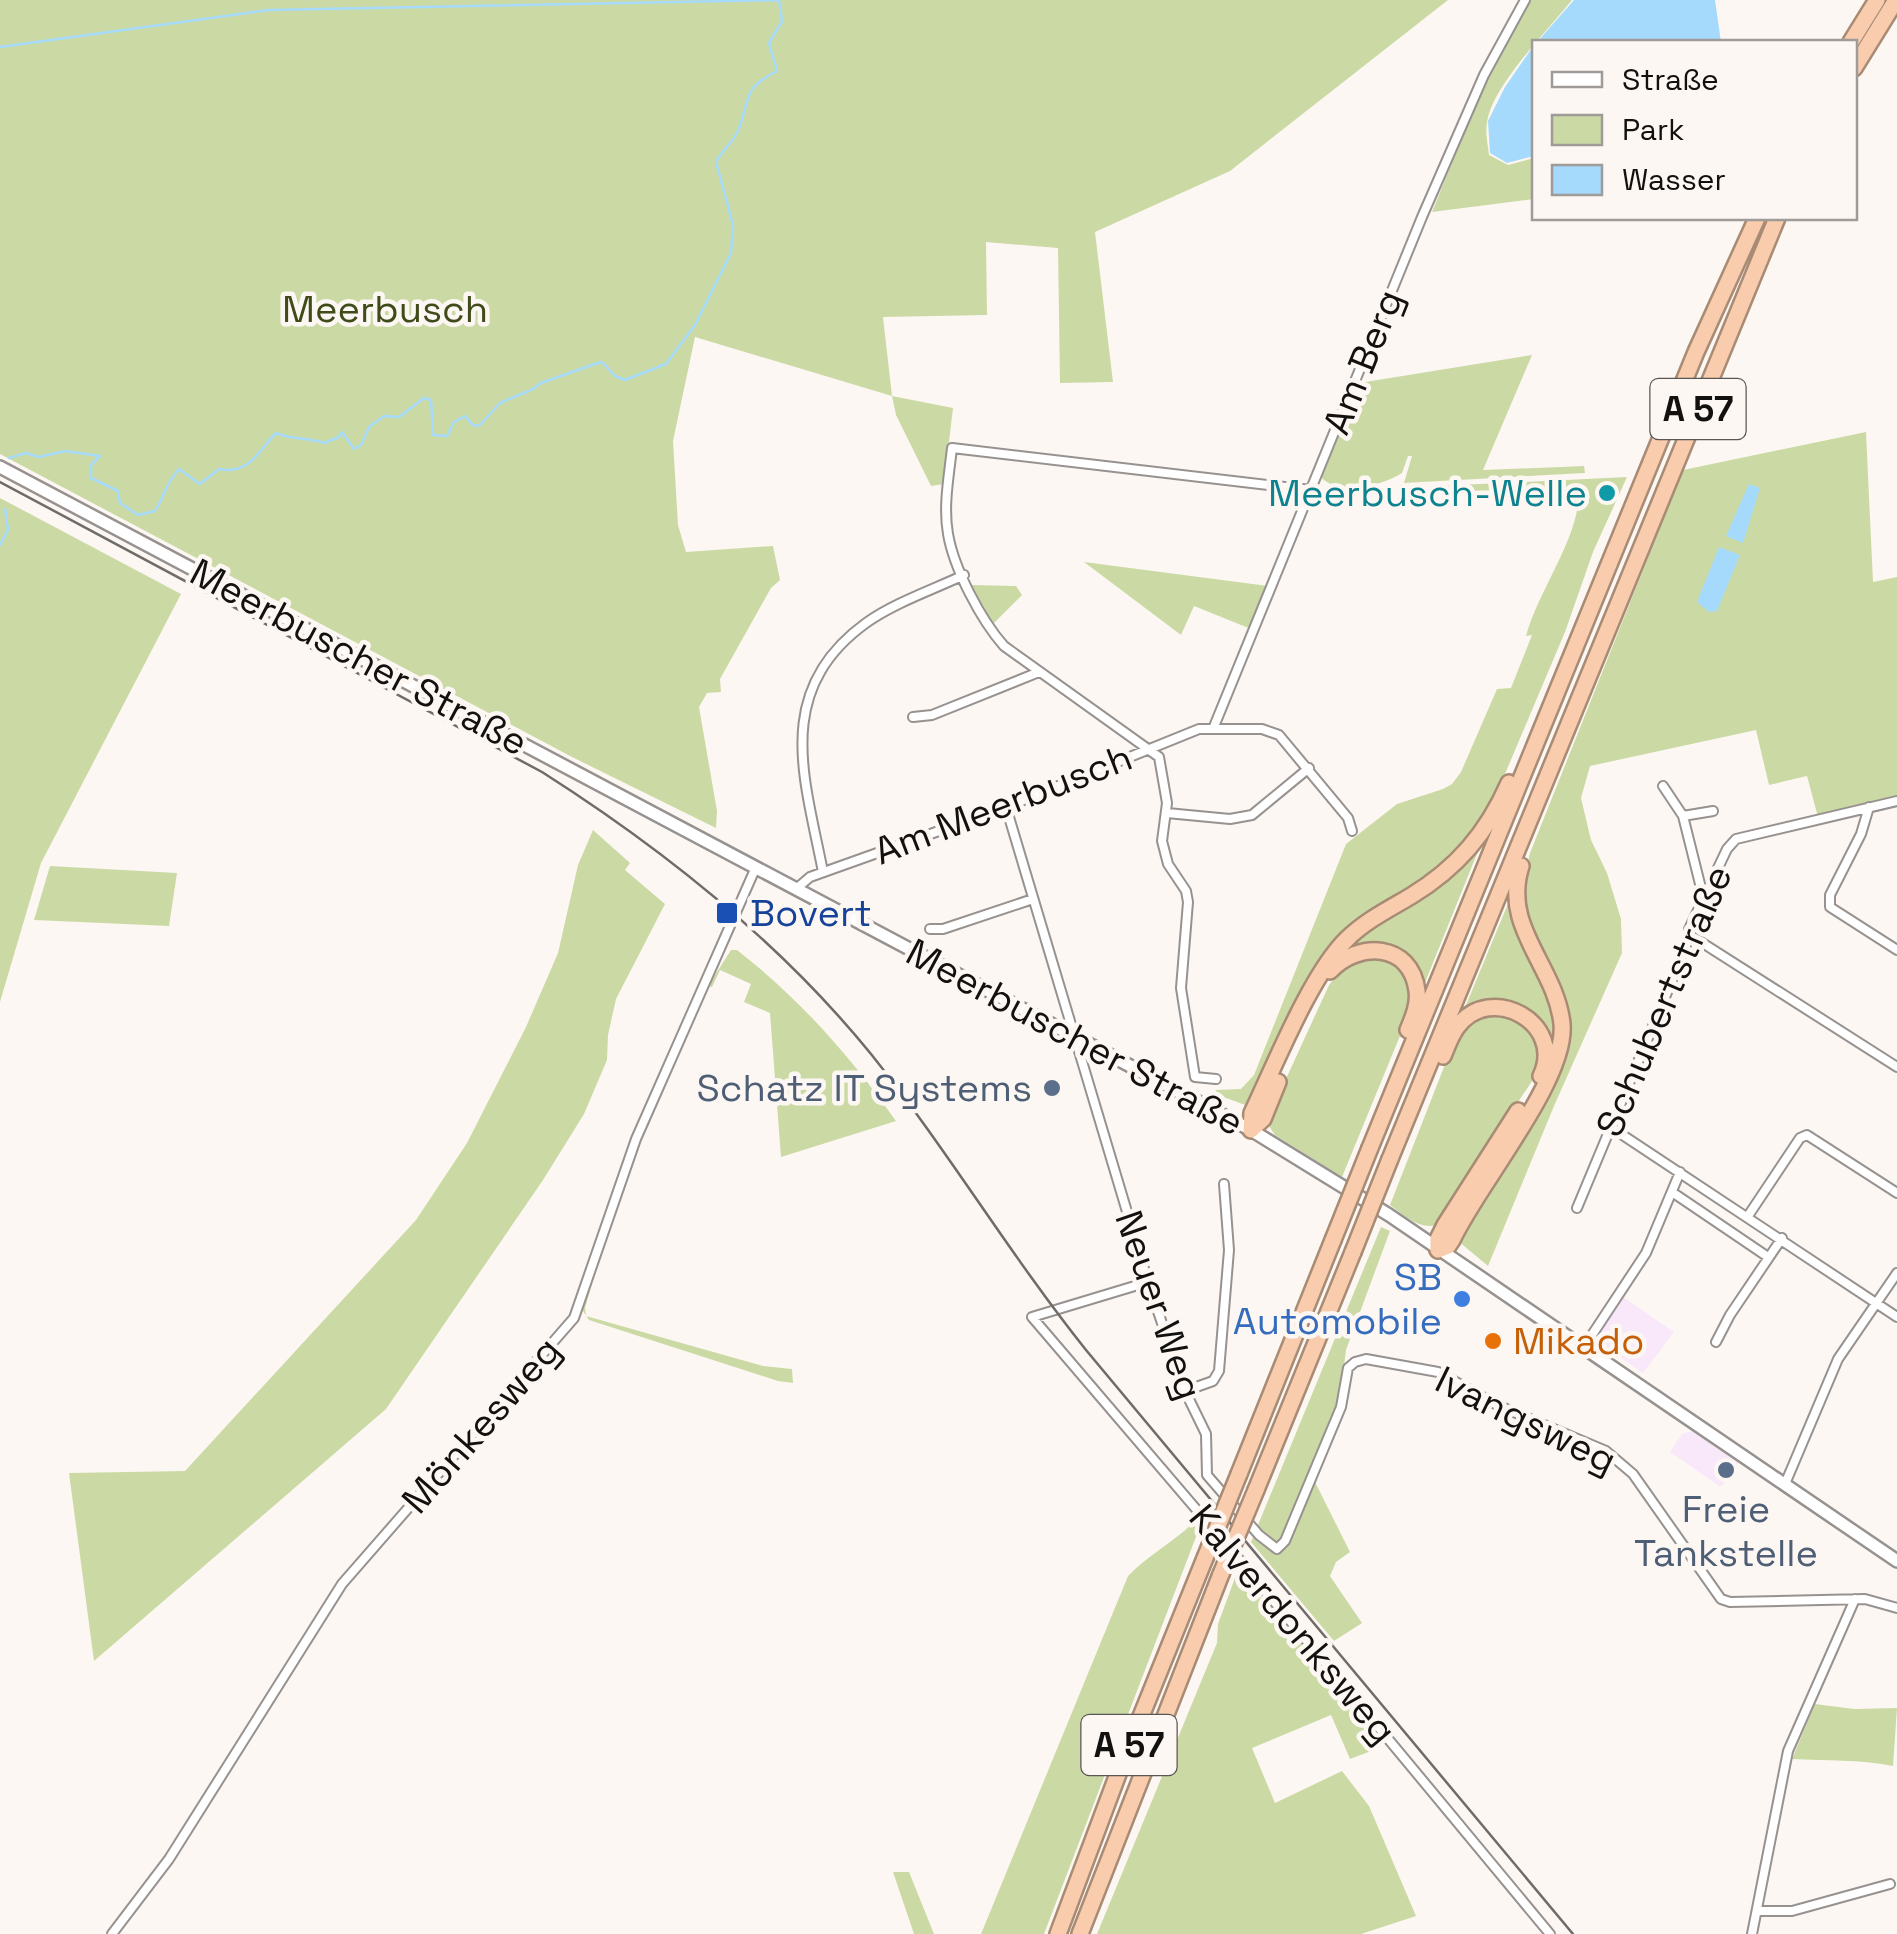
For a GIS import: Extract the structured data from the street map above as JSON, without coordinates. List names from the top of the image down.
{
  "streets": {
    "highway": ["A 57"],
    "main road": ["Meerbuscher Straße"],
    "street": [
      "Am Berg",
      "Am Meerbusch",
      "Schubertstraße",
      "Neuer Weg",
      "Ivangsweg",
      "Mönkesweg",
      "Kalverdonksweg"
    ]
  },
  "crossings": [
    ["Am Berg", "Am Meerbusch"],
    ["Meerbuscher Straße", "Am Meerbusch"],
    ["Meerbuscher Straße", "Neuer Weg"],
    ["Meerbuscher Straße", "Mönkesweg"],
    ["Am Meerbusch", "Neuer Weg"],
    ["Neuer Weg", "Ivangsweg"],
    ["Neuer Weg", "Kalverdonksweg"]
  ],
  "parks": ["Meerbusch"],
  "places": {
    "other": [
      "Meerbusch-Welle",
      "Schatz IT Systems",
      "SB Automobile",
      "Mikado",
      "Freie Tankstelle"
    ],
    "transit": ["Bovert"]
  },
  "legend": ["Straße", "Park", "Wasser"]
}
